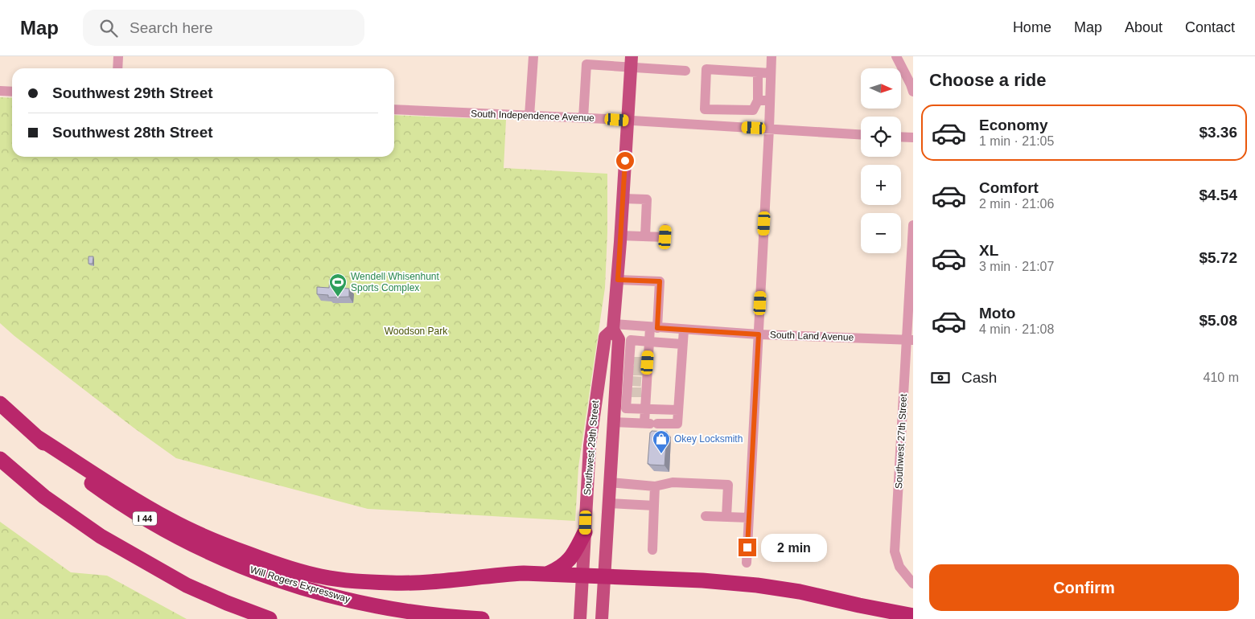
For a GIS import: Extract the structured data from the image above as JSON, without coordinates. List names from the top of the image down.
{
  "streets": {
    "highway": ["I 44", "Will Rogers Expressway"],
    "main road": ["Southwest 29th Street"],
    "street": ["South Independence Avenue", "South Land Avenue", "Southwest 27th Street"]
  },
  "crossings": [
    ["South Independence Avenue", "Southwest 29th Street"],
    ["South Land Avenue", "Southwest 27th Street"],
    ["South Land Avenue", "Southwest 29th Street"]
  ],
  "parks": ["Woodson Park"],
  "places": {
    "sports": ["Wendell Whisenhunt Sports Complex"],
    "shop": ["Okey Locksmith"]
  },
  "north": "right",
  "page": {
    "header": "Map",
    "search": "Search here",
    "nav": [
      "Home",
      "Map",
      "About",
      "Contact"
    ],
    "heading": "Choose a ride",
    "map_buttons": ["+", "−"],
    "banner": ["Southwest 29th Street", "Southwest 28th Street"],
    "list": [
      {
        "name": "Economy",
        "note": "1 min · 21:05",
        "value": "$3.36"
      },
      {
        "name": "Comfort",
        "note": "2 min · 21:06",
        "value": "$4.54"
      },
      {
        "name": "XL",
        "note": "3 min · 21:07",
        "value": "$5.72"
      },
      {
        "name": "Moto",
        "note": "4 min · 21:08",
        "value": "$5.08"
      }
    ],
    "pay": ["Cash", "410 m"],
    "bubble": "2 min",
    "buttons": "Confirm"
  }
}
